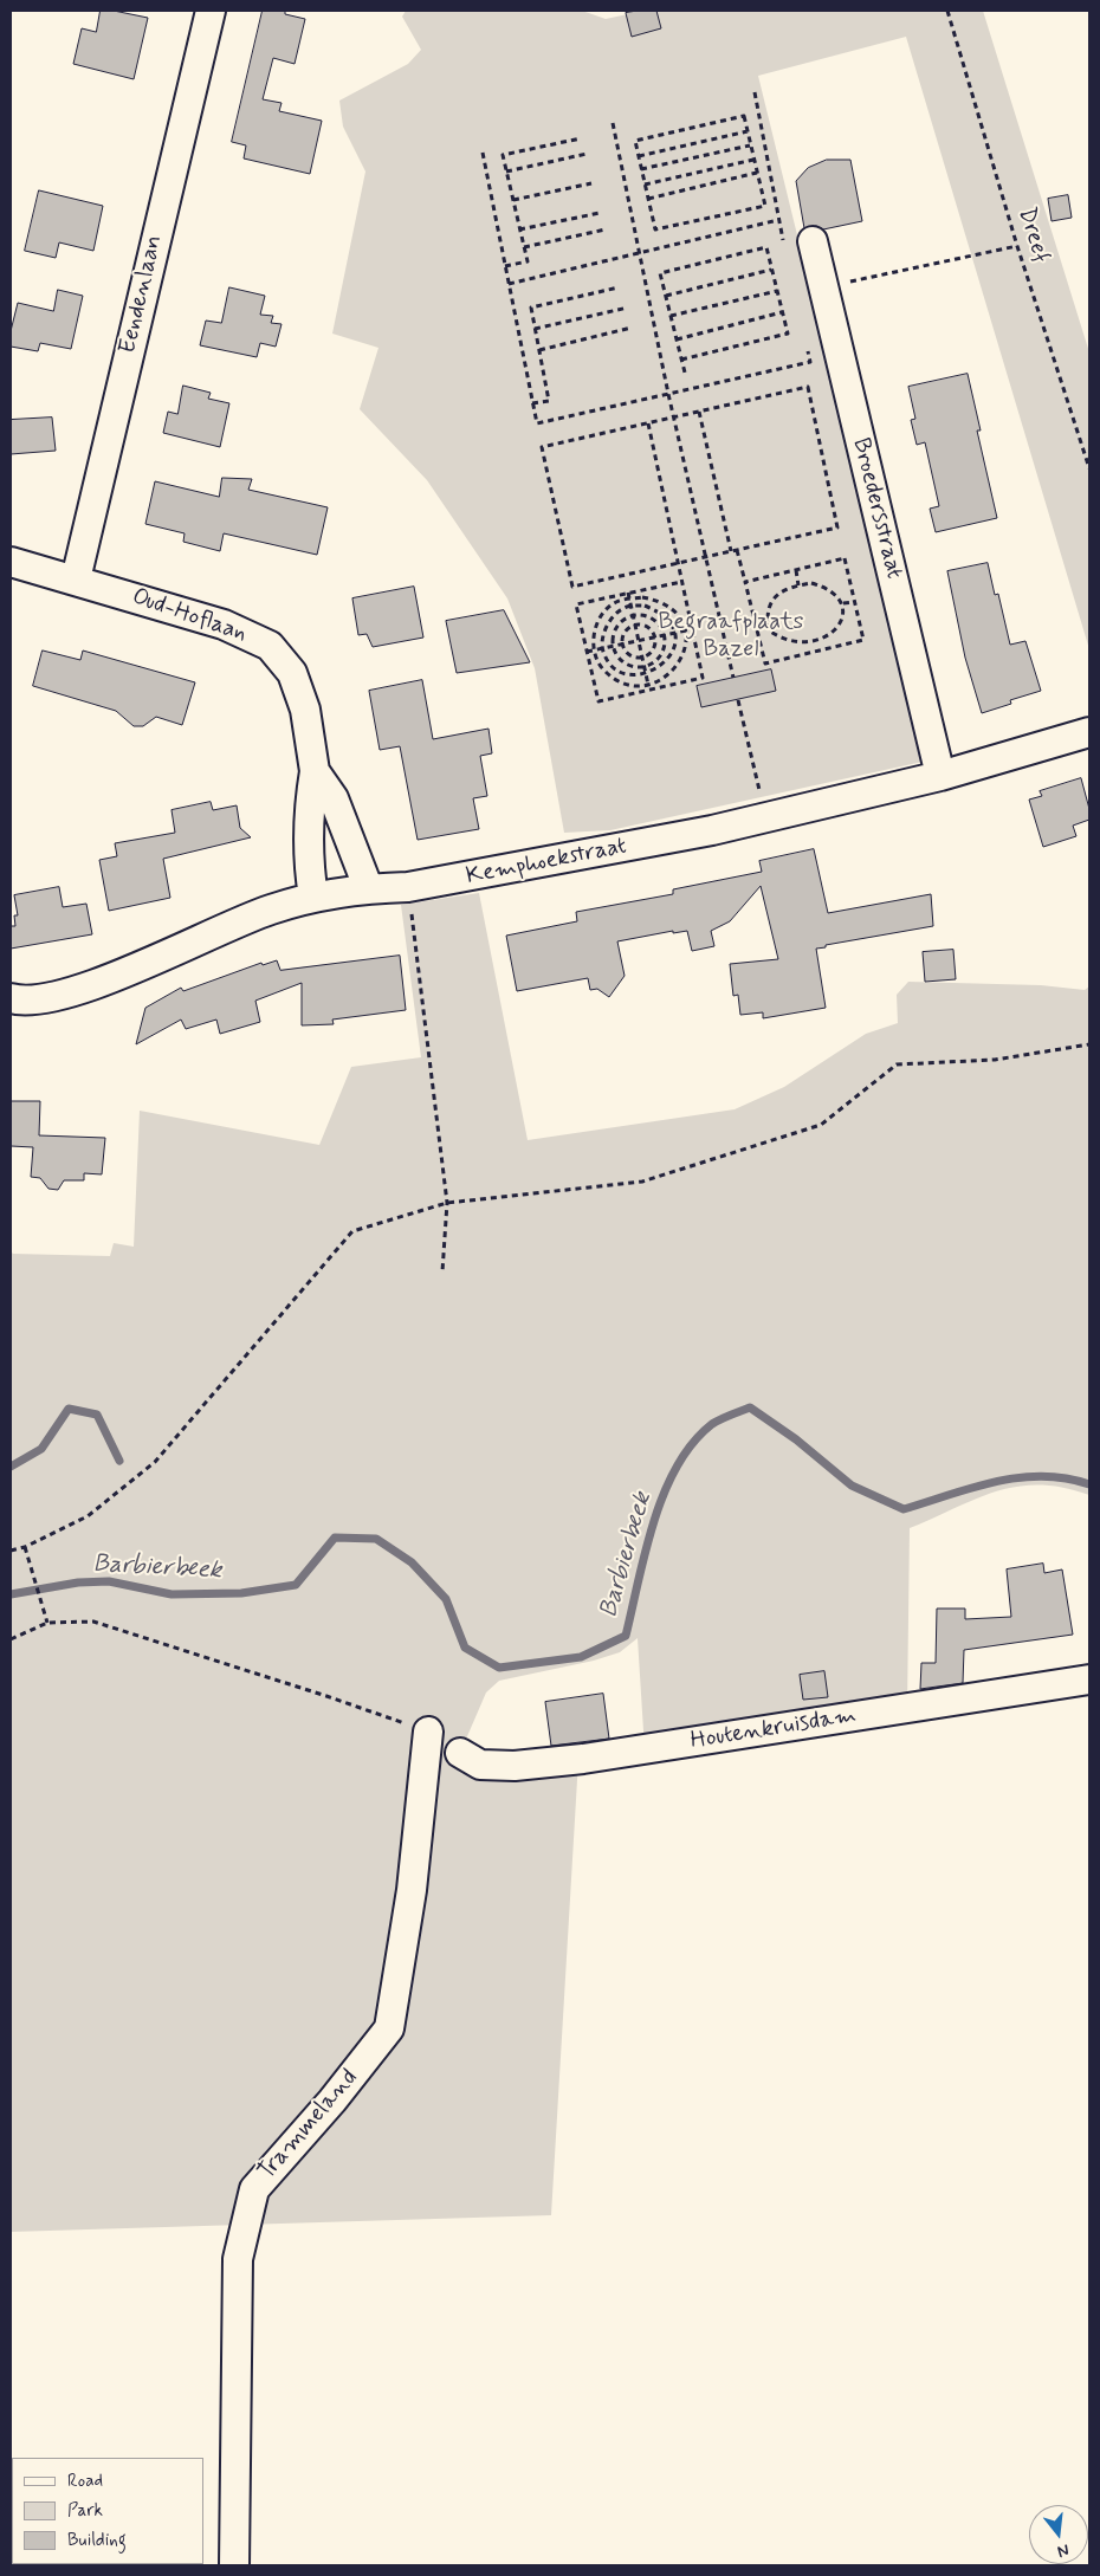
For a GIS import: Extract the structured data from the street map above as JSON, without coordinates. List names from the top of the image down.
{
  "streets": {
    "street": [
      "Eendenlaan",
      "Broedersstraat",
      "Oud-Hoflaan",
      "Kemphoekstraat",
      "Houtenkruisdam",
      "Trammeland"
    ],
    "path": ["Dreef"]
  },
  "crossings": [
    ["Eendenlaan", "Oud-Hoflaan"],
    ["Broedersstraat", "Kemphoekstraat"],
    ["Oud-Hoflaan", "Kemphoekstraat"]
  ],
  "water": ["Barbierbeek"],
  "parks": ["Begraafplaats Bazel"],
  "legend": ["Road", "Park", "Building"],
  "north": "bottom"
}
